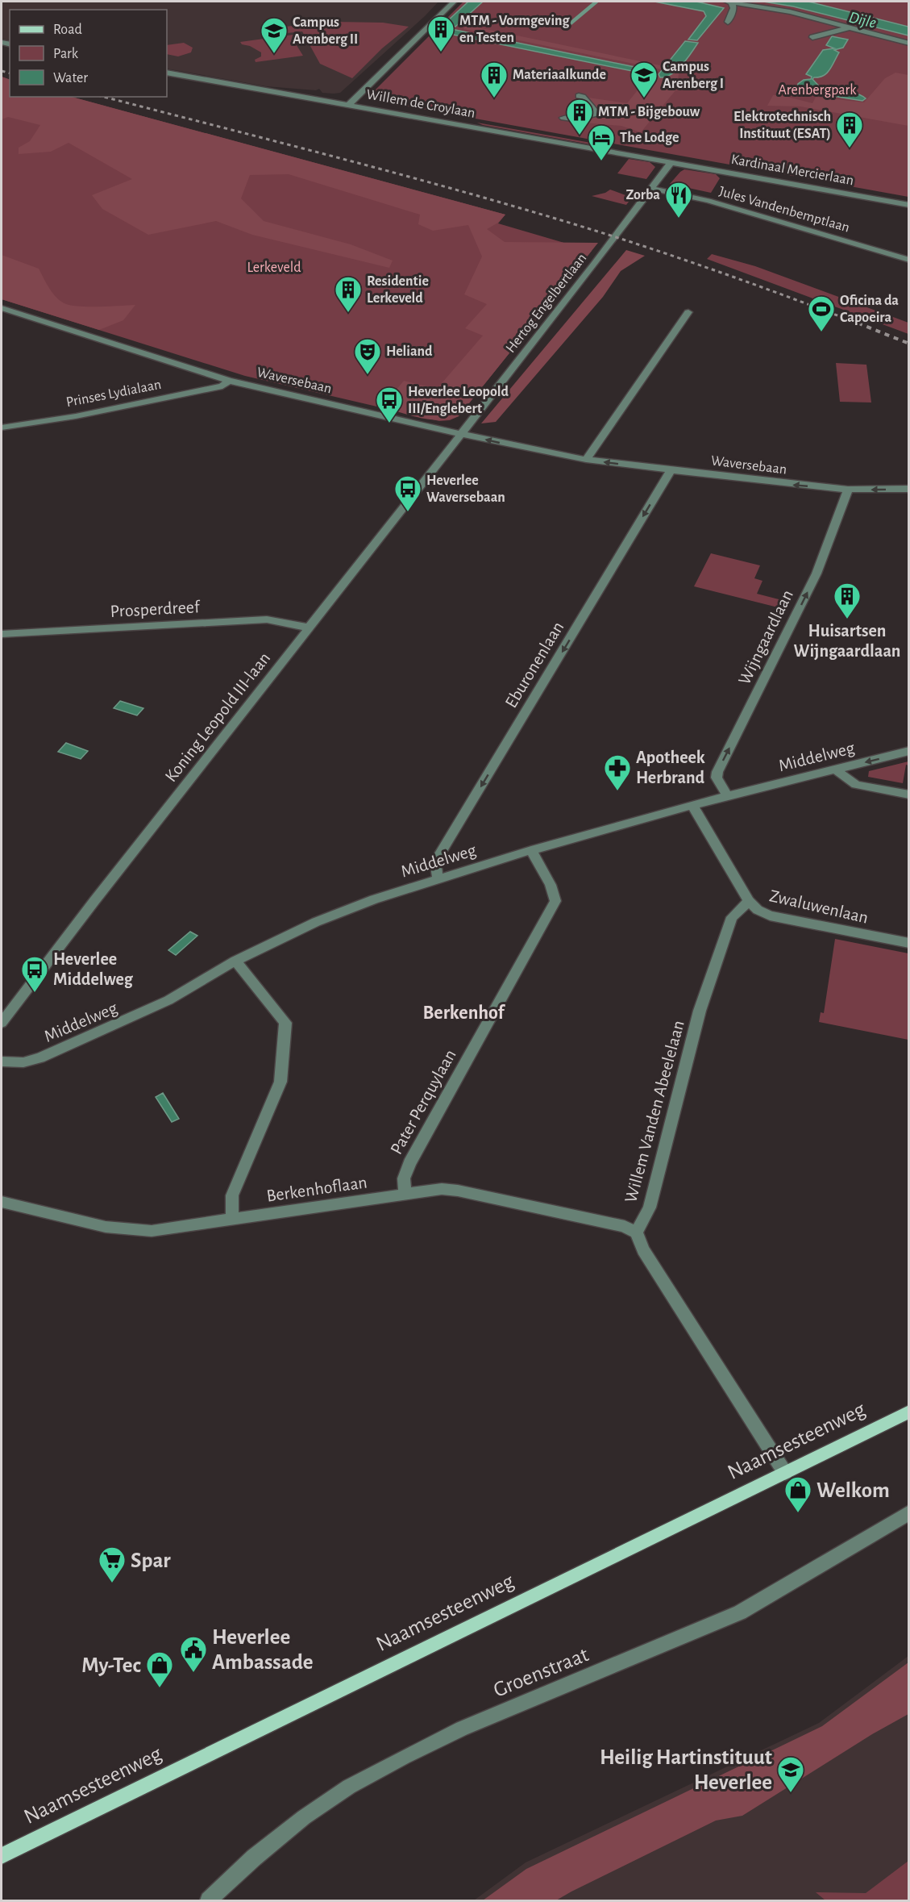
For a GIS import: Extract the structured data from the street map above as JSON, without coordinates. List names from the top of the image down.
{
  "streets": {
    "main road": ["Naamsesteenweg"],
    "street": [
      "Willem de Croylaan",
      "Kardinaal Mercierlaan",
      "Jules Vandenbemptlaan",
      "Hertog Engelbertlaan",
      "Waversebaan",
      "Prinses Lydialaan",
      "Prosperdreef",
      "Wijngaardlaan",
      "Eburonenlaan",
      "Koning Leopold III-laan",
      "Middelweg",
      "Zwaluwenlaan",
      "Pater Perquylaan",
      "Willem Vanden Abeelelaan",
      "Berkenhoflaan",
      "Groenstraat"
    ]
  },
  "crossings": [
    ["Willem de Croylaan", "Kardinaal Mercierlaan"],
    ["Willem de Croylaan", "Hertog Engelbertlaan"],
    ["Kardinaal Mercierlaan", "Hertog Engelbertlaan"],
    ["Jules Vandenbemptlaan", "Hertog Engelbertlaan"],
    ["Hertog Engelbertlaan", "Waversebaan"],
    ["Hertog Engelbertlaan", "Koning Leopold III-laan"],
    ["Waversebaan", "Prinses Lydialaan"],
    ["Waversebaan", "Wijngaardlaan"],
    ["Waversebaan", "Eburonenlaan"],
    ["Waversebaan", "Koning Leopold III-laan"],
    ["Prosperdreef", "Koning Leopold III-laan"],
    ["Wijngaardlaan", "Middelweg"],
    ["Eburonenlaan", "Middelweg"],
    ["Middelweg", "Zwaluwenlaan"],
    ["Middelweg", "Pater Perquylaan"],
    ["Zwaluwenlaan", "Willem Vanden Abeelelaan"],
    ["Pater Perquylaan", "Berkenhoflaan"],
    ["Willem Vanden Abeelelaan", "Berkenhoflaan"]
  ],
  "one_way": ["Waversebaan", "Wijngaardlaan", "Eburonenlaan"],
  "districts": ["Berkenhof"],
  "water": ["Dijle"],
  "parks": ["Arenbergpark", "Lerkeveld"],
  "places": {
    "building": [
      "MTM - Vormgeving en Testen",
      "Materiaalkunde",
      "MTM - Bijgebouw",
      "Elektrotechnisch Instituut (ESAT)",
      "Residentie Lerkeveld",
      "Huisartsen Wijngaardlaan"
    ],
    "school or university": ["Campus Arenberg II", "Campus Arenberg I", "Heilig Hartinstituut Heverlee"],
    "hotel": ["The Lodge"],
    "restaurant": ["Zorba"],
    "sports": ["Oficina da Capoeira"],
    "theatre": ["Heliand"],
    "bus stop": ["Heverlee Leopold III/Englebert", "Heverlee Waversebaan", "Heverlee Middelweg"],
    "pharmacy": ["Apotheek Herbrand"],
    "shop": ["Welkom", "My-Tec"],
    "supermarket": ["Spar"],
    "public building": ["Heverlee Ambassade"]
  },
  "legend": ["Road", "Park", "Water"]
}
